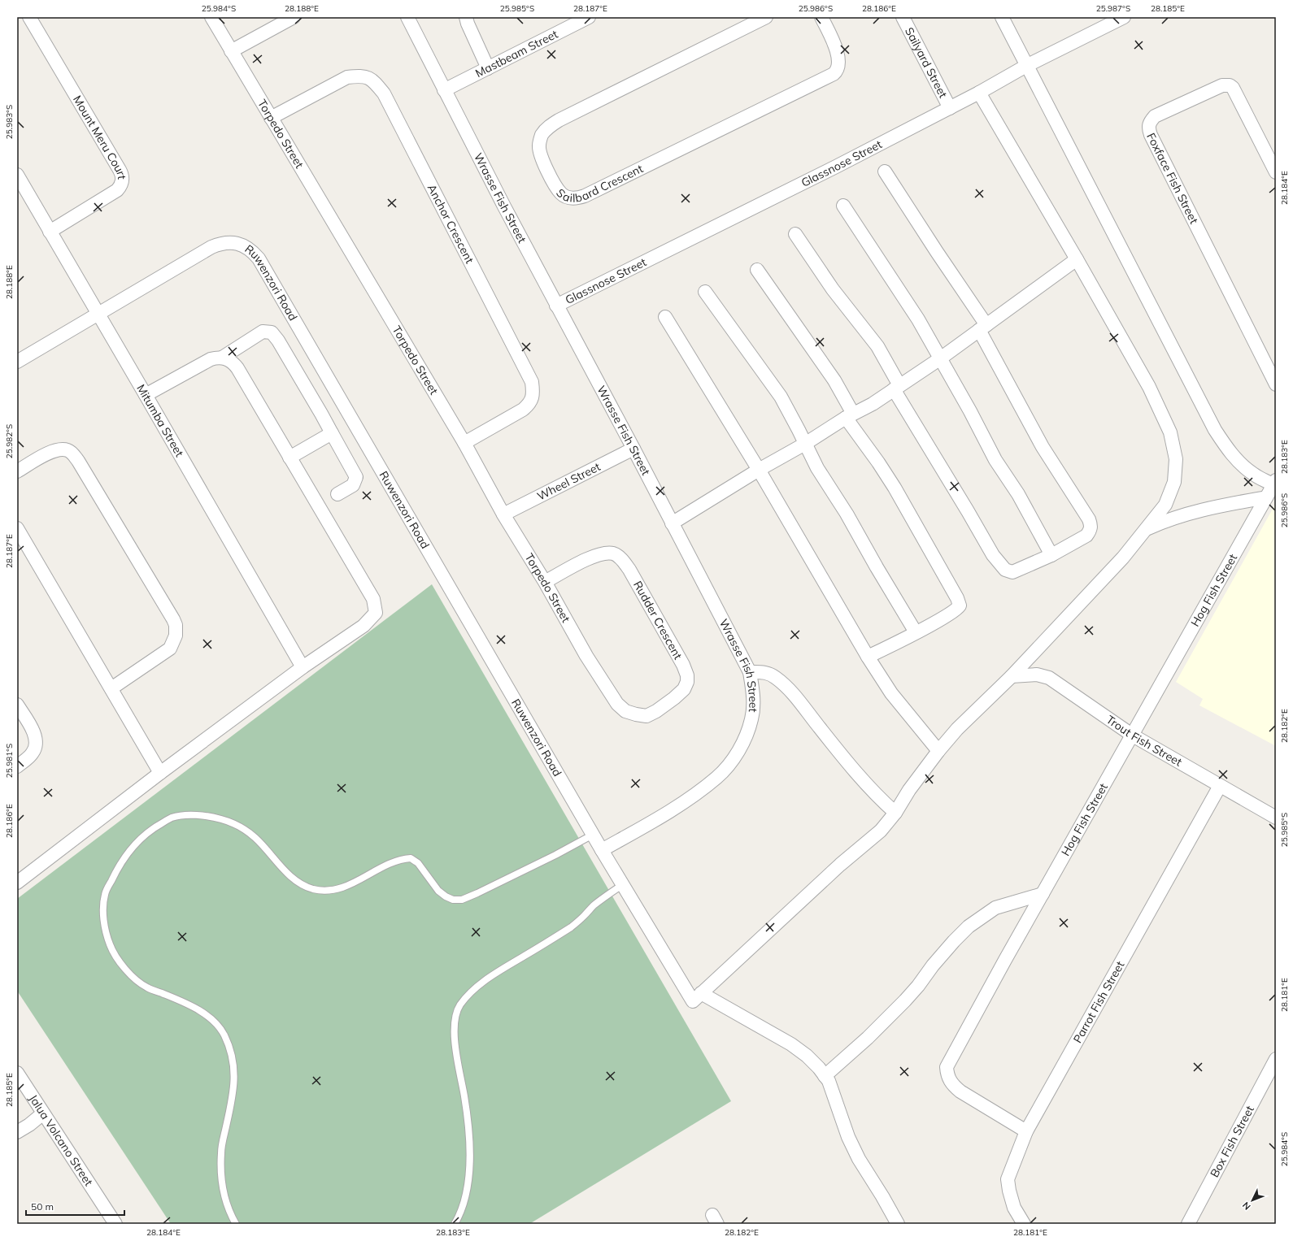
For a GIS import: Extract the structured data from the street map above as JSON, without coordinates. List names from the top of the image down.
{
  "streets": {
    "street": [
      "Mastbeam Street",
      "Sailyard Street",
      "Torpedo Street",
      "Mount Meru Court",
      "Glassnose Street",
      "Sailbard Crescent",
      "Foxface Fish Street",
      "Wrasse Fish Street",
      "Anchor Crescent",
      "Ruwenzori Road",
      "Mitumba Street",
      "Wheel Street",
      "Hog Fish Street",
      "Rudder Crescent",
      "Trout Fish Street",
      "Parrot Fish Street",
      "Jalua Volcano Street",
      "Box Fish Street"
    ]
  },
  "crossings": [
    ["Mastbeam Street", "Wrasse Fish Street"],
    ["Sailyard Street", "Glassnose Street"],
    ["Torpedo Street", "Anchor Crescent"],
    ["Torpedo Street", "Wheel Street"],
    ["Torpedo Street", "Rudder Crescent"],
    ["Mount Meru Court", "Mitumba Street"],
    ["Glassnose Street", "Wrasse Fish Street"],
    ["Wrasse Fish Street", "Ruwenzori Road"],
    ["Wrasse Fish Street", "Wheel Street"],
    ["Ruwenzori Road", "Mitumba Street"],
    ["Hog Fish Street", "Trout Fish Street"],
    ["Hog Fish Street", "Parrot Fish Street"],
    ["Trout Fish Street", "Parrot Fish Street"]
  ],
  "scale_bar": "50 m",
  "north": "bottom left",
  "coordinates": [
    "25.984°S",
    "28.188°E",
    "25.985°S",
    "28.187°E",
    "25.986°S",
    "28.186°E",
    "25.987°S",
    "28.185°E",
    "25.983°S",
    "28.184°E",
    "25.982°S",
    "28.183°E",
    "28.182°E",
    "25.981°S",
    "28.181°E"
  ]
}
